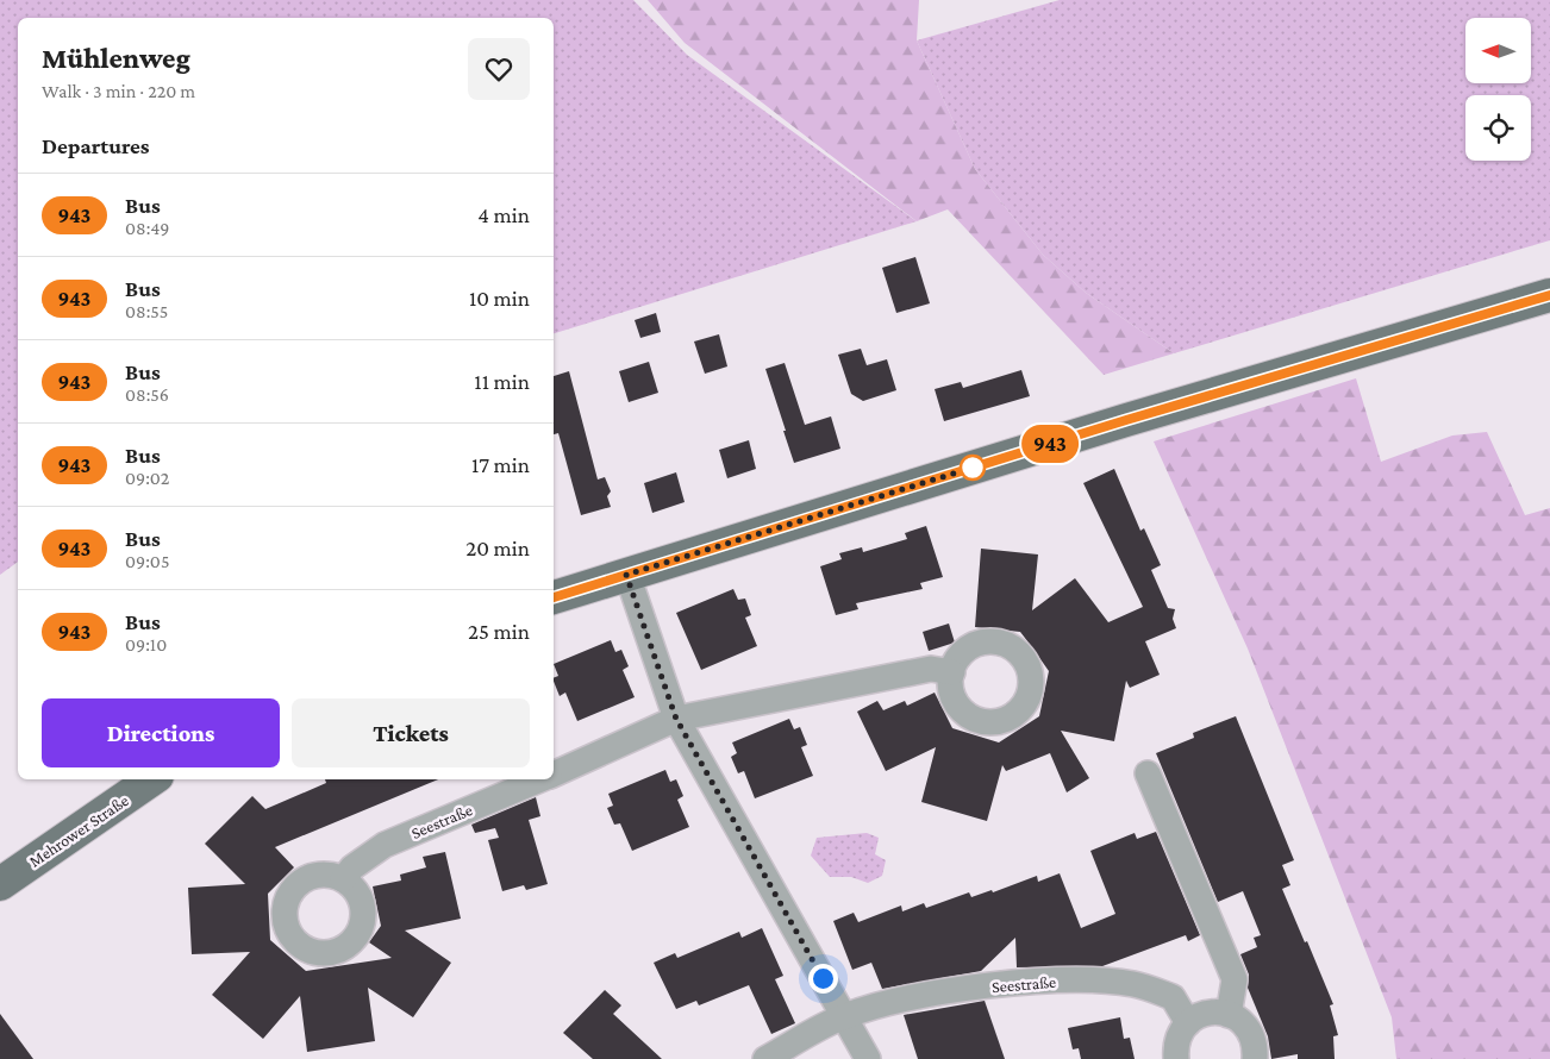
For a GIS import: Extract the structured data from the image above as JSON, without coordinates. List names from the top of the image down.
{
  "streets": {
    "main road": ["Mehrower Straße"],
    "street": ["Seestraße"]
  },
  "lines": ["bus line 943"],
  "north": "left",
  "page": {
    "on_map": "943",
    "heading": [
      ["Mühlenweg", "Walk · 3 min · 220 m"],
      "Departures"
    ],
    "list": [
      {
        "mark": "943",
        "name": "Bus",
        "note": "08:49",
        "value": "4 min"
      },
      {
        "mark": "943",
        "name": "Bus",
        "note": "08:55",
        "value": "10 min"
      },
      {
        "mark": "943",
        "name": "Bus",
        "note": "08:56",
        "value": "11 min"
      },
      {
        "mark": "943",
        "name": "Bus",
        "note": "09:02",
        "value": "17 min"
      },
      {
        "mark": "943",
        "name": "Bus",
        "note": "09:05",
        "value": "20 min"
      },
      {
        "mark": "943",
        "name": "Bus",
        "note": "09:10",
        "value": "25 min"
      }
    ],
    "buttons": ["Directions", "Tickets"]
  }
}
